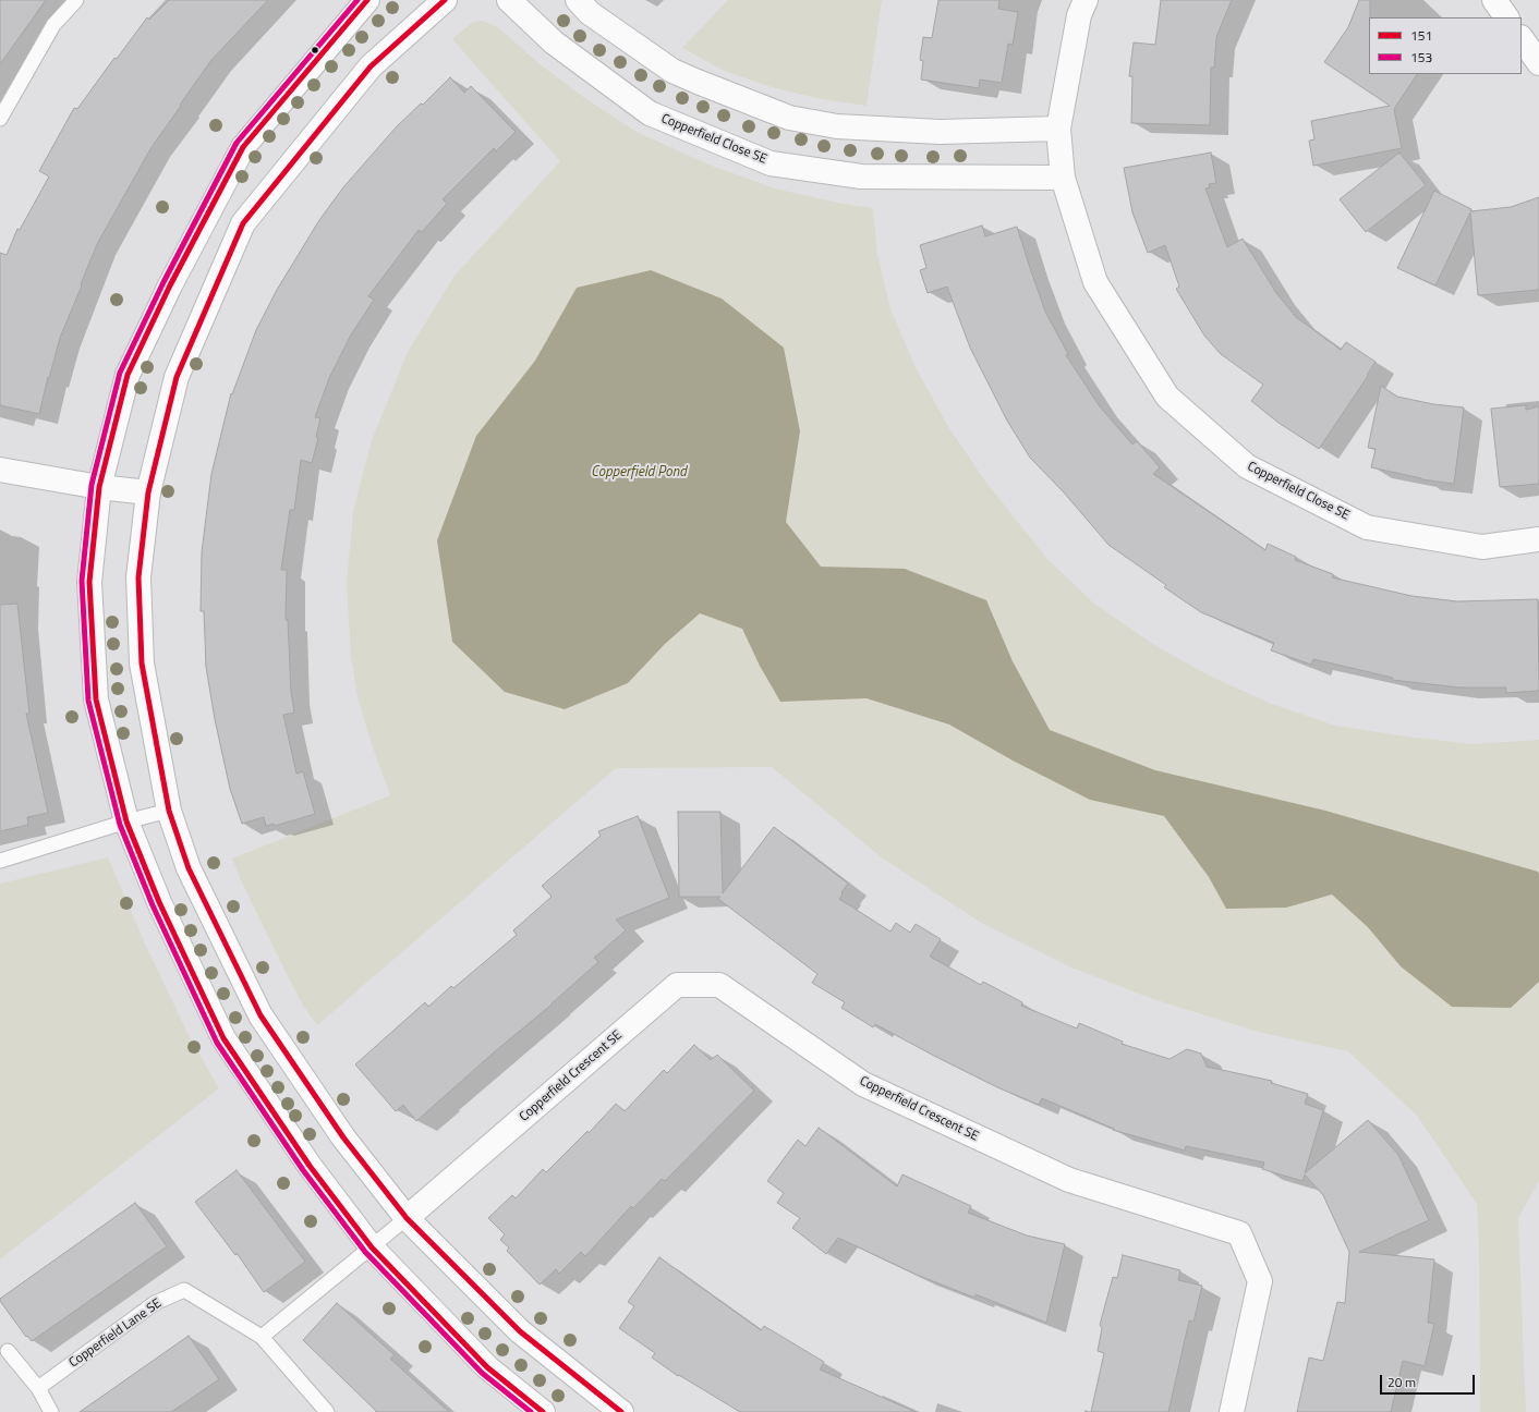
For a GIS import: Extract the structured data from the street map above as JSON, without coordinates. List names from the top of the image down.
{
  "streets": {
    "street": ["Copperfield Close SE", "Copperfield Crescent SE"],
    "lane": ["Copperfield Lane SE"]
  },
  "water": ["Copperfield Pond"],
  "lines": ["transit line 151", "transit line 153"],
  "legend": ["151", "153"],
  "scale_bar": "20 m"
}
